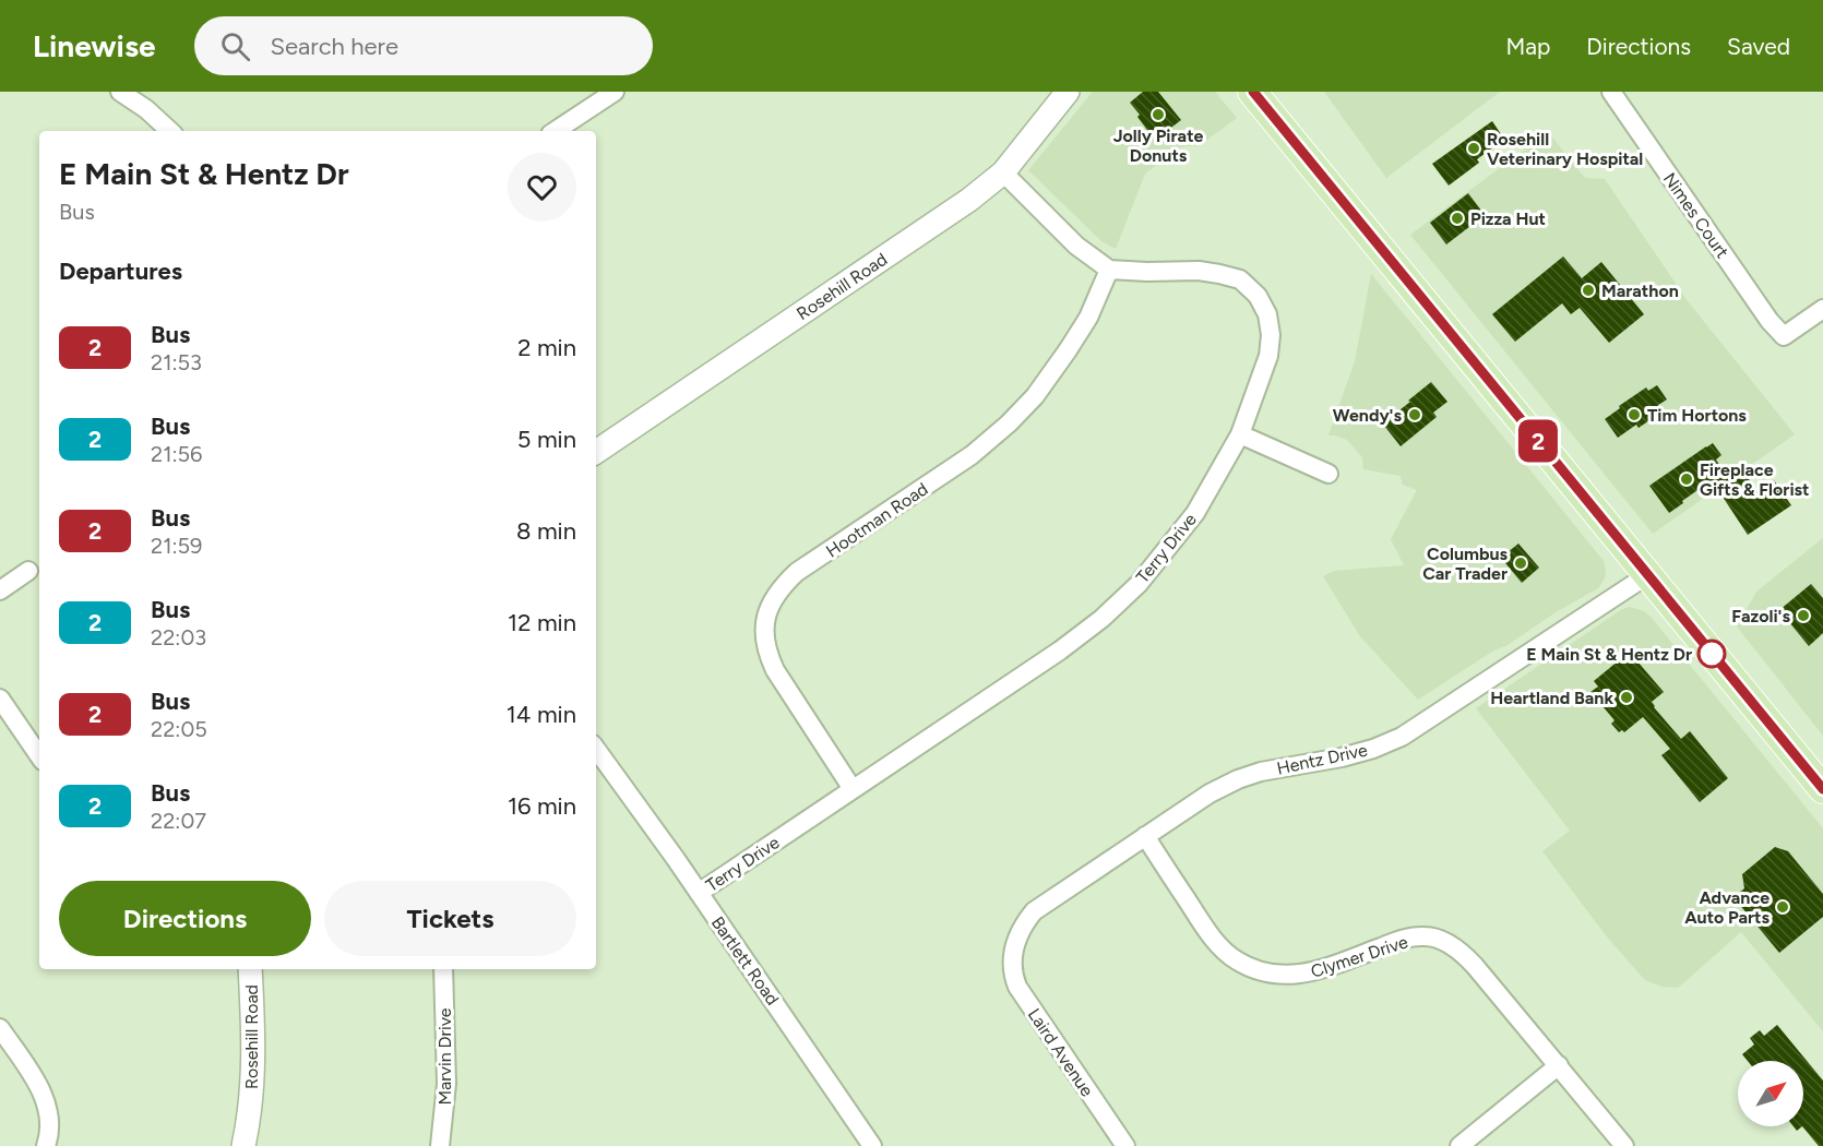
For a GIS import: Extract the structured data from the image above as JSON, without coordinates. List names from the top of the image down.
{
  "streets": {
    "street": [
      "Nimes Court",
      "Rosehill Road",
      "Hootman Road",
      "Terry Drive",
      "Hentz Drive",
      "Clymer Drive",
      "Bartlett Road",
      "Laird Avenue",
      "Marvin Drive"
    ]
  },
  "crossings": [
    ["Hootman Road", "Terry Drive"],
    ["Terry Drive", "Bartlett Road"],
    ["Hentz Drive", "Clymer Drive"],
    ["Hentz Drive", "Laird Avenue"]
  ],
  "places": [
    "Jolly Pirate Donuts",
    "Rosehill Veterinary Hospital",
    "Pizza Hut",
    "Marathon",
    "Wendy's",
    "Tim Hortons",
    "Fireplace Gifts & Florist",
    "Columbus Car Trader",
    "Fazoli's",
    "E Main St & Hentz Dr",
    "Heartland Bank",
    "Advance Auto Parts"
  ],
  "lines": ["bus line 2"],
  "north": "top right",
  "page": {
    "header": "Linewise",
    "search": "Search here",
    "nav": ["Map", "Directions", "Saved"],
    "on_map": "2",
    "heading": [
      ["E Main St & Hentz Dr", "Bus"],
      "Departures"
    ],
    "list": [
      {
        "mark": "2",
        "name": "Bus",
        "note": "21:53",
        "value": "2 min"
      },
      {
        "mark": "2",
        "name": "Bus",
        "note": "21:56",
        "value": "5 min"
      },
      {
        "mark": "2",
        "name": "Bus",
        "note": "21:59",
        "value": "8 min"
      },
      {
        "mark": "2",
        "name": "Bus",
        "note": "22:03",
        "value": "12 min"
      },
      {
        "mark": "2",
        "name": "Bus",
        "note": "22:05",
        "value": "14 min"
      },
      {
        "mark": "2",
        "name": "Bus",
        "note": "22:07",
        "value": "16 min"
      }
    ],
    "buttons": ["Directions", "Tickets"]
  }
}
